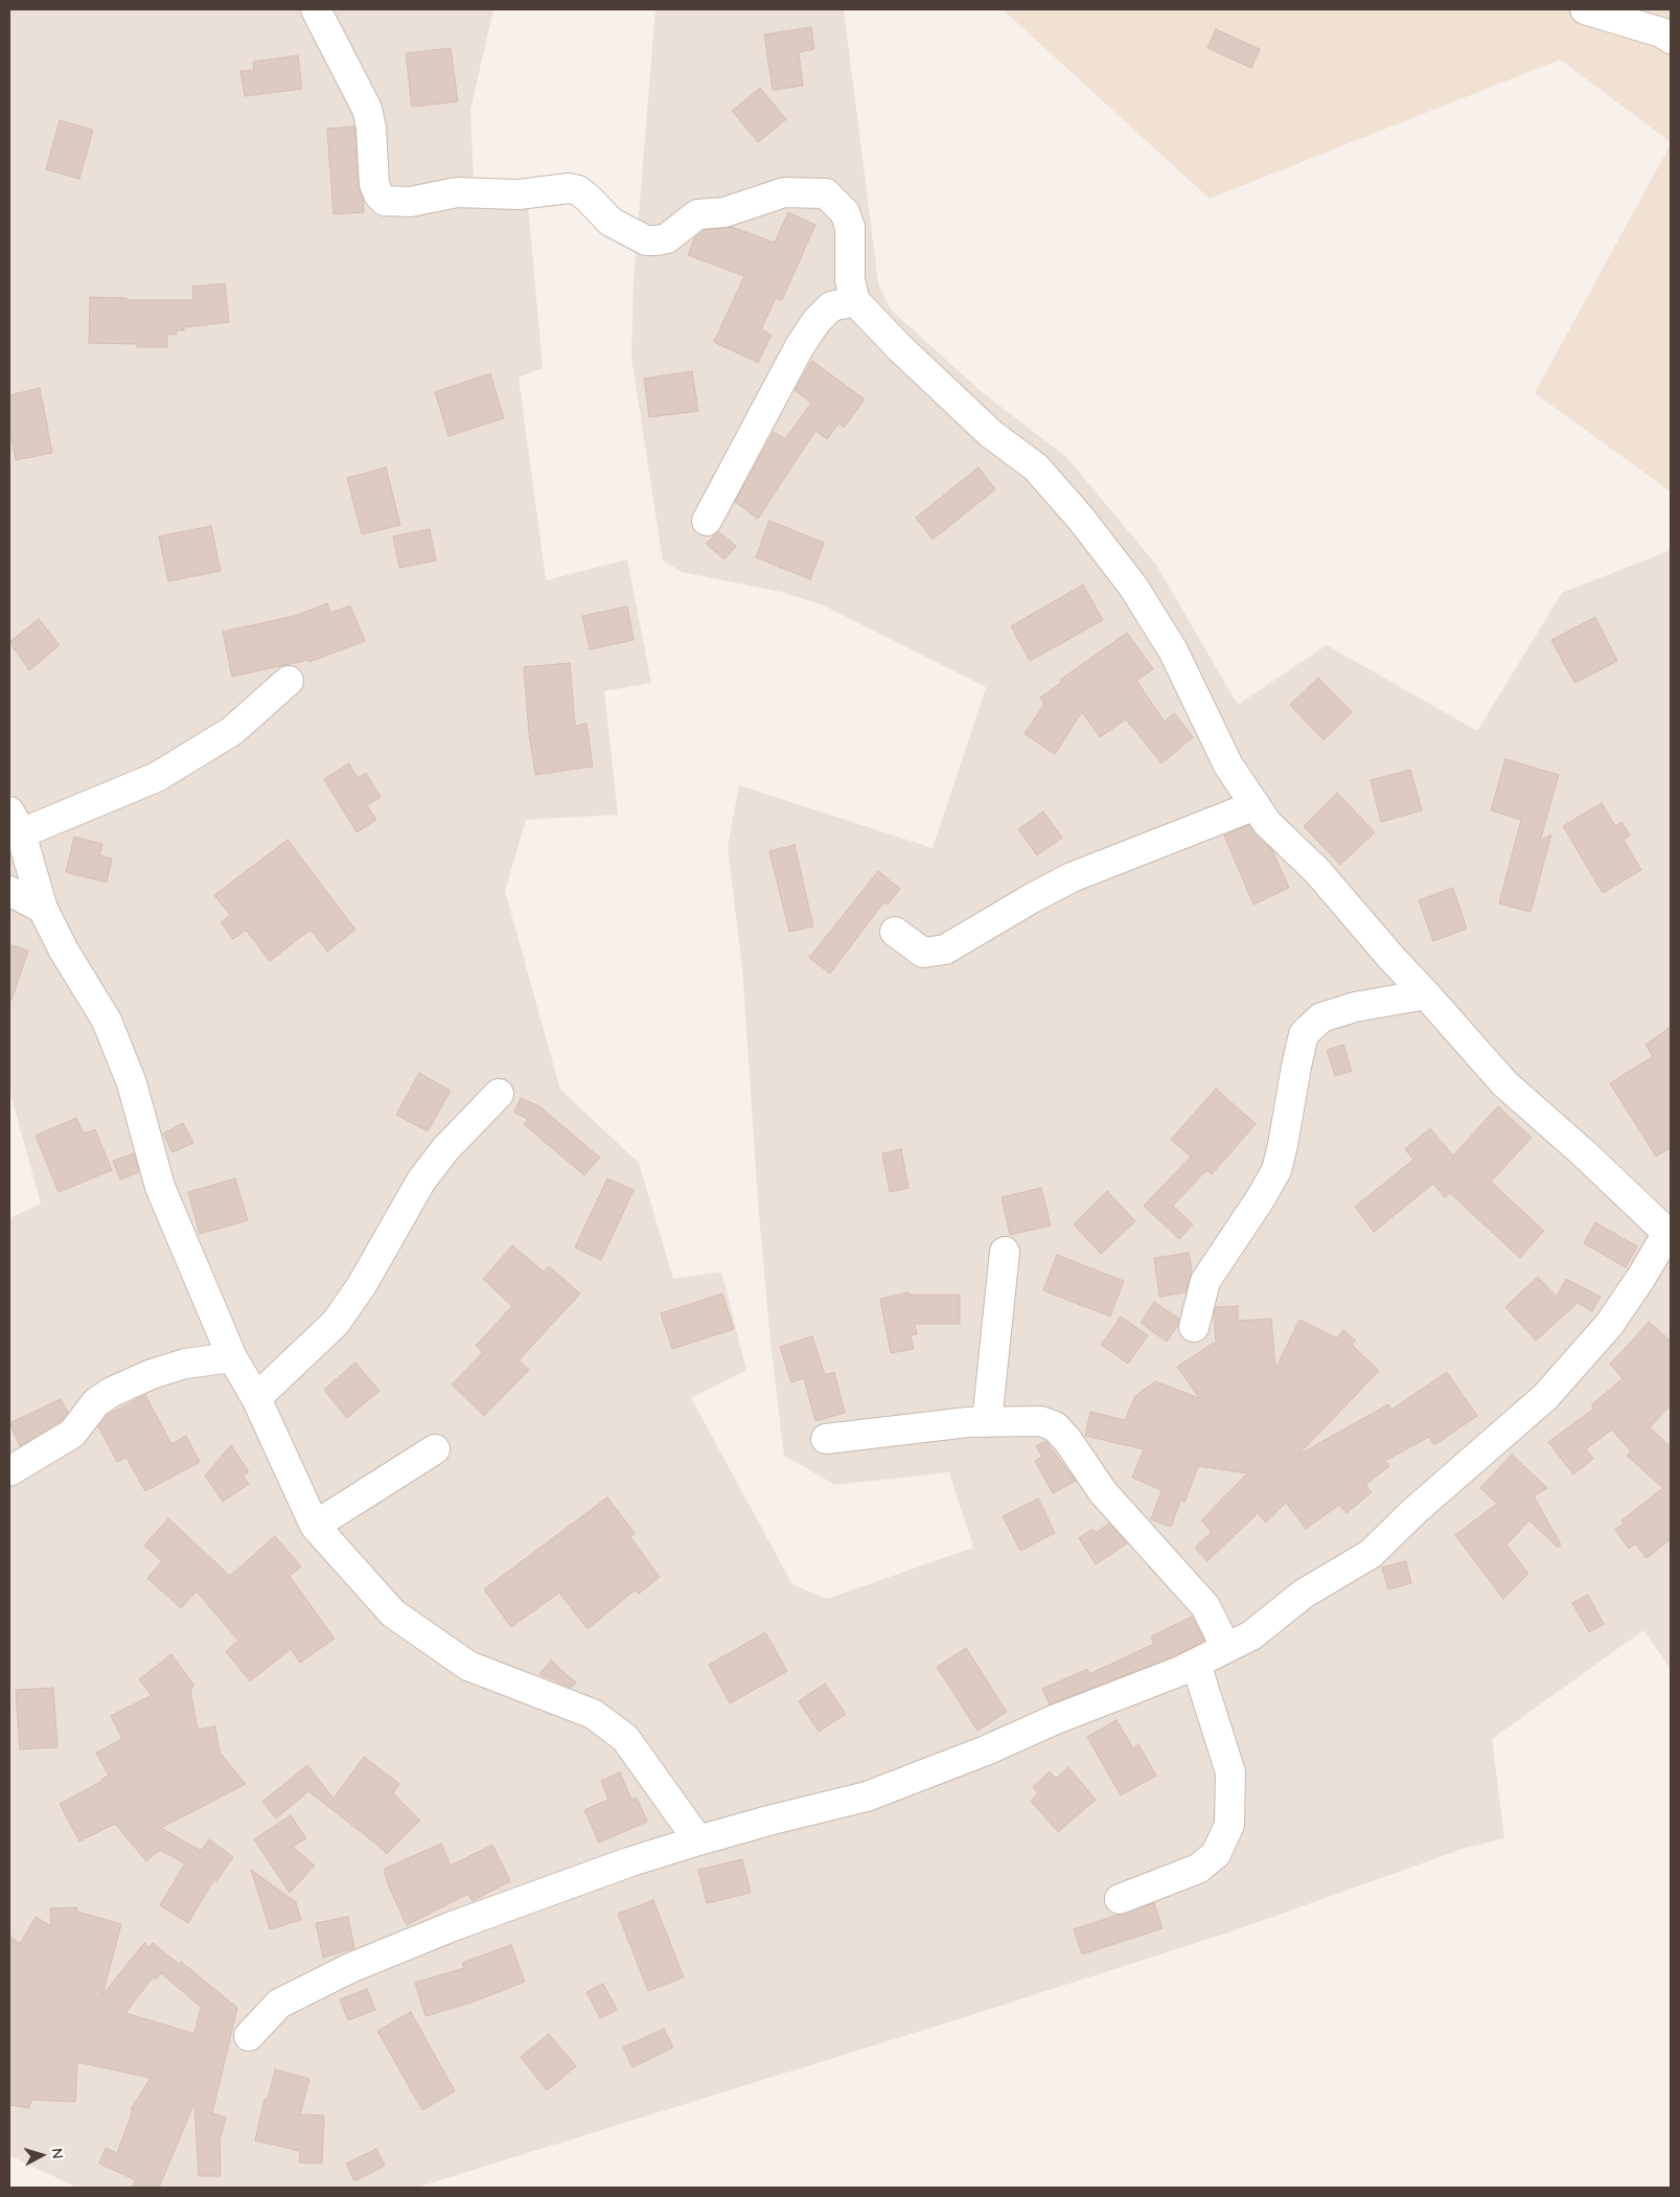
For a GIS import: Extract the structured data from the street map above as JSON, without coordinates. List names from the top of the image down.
{
  "north": "right"
}
